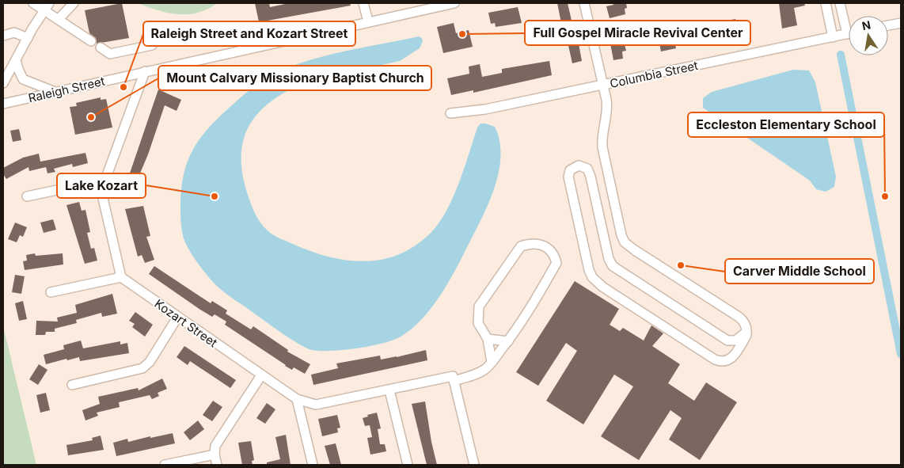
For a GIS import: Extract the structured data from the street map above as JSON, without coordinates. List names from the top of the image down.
{
  "streets": {
    "street": ["Columbia Street", "Raleigh Street", "Kozart Street"]
  },
  "places": [
    "Full Gospel Miracle Revival Center",
    "Raleigh Street and Kozart Street",
    "Mount Calvary Missionary Baptist Church",
    "Lake Kozart",
    "Eccleston Elementary School",
    "Carver Middle School"
  ],
  "north": "top"
}
